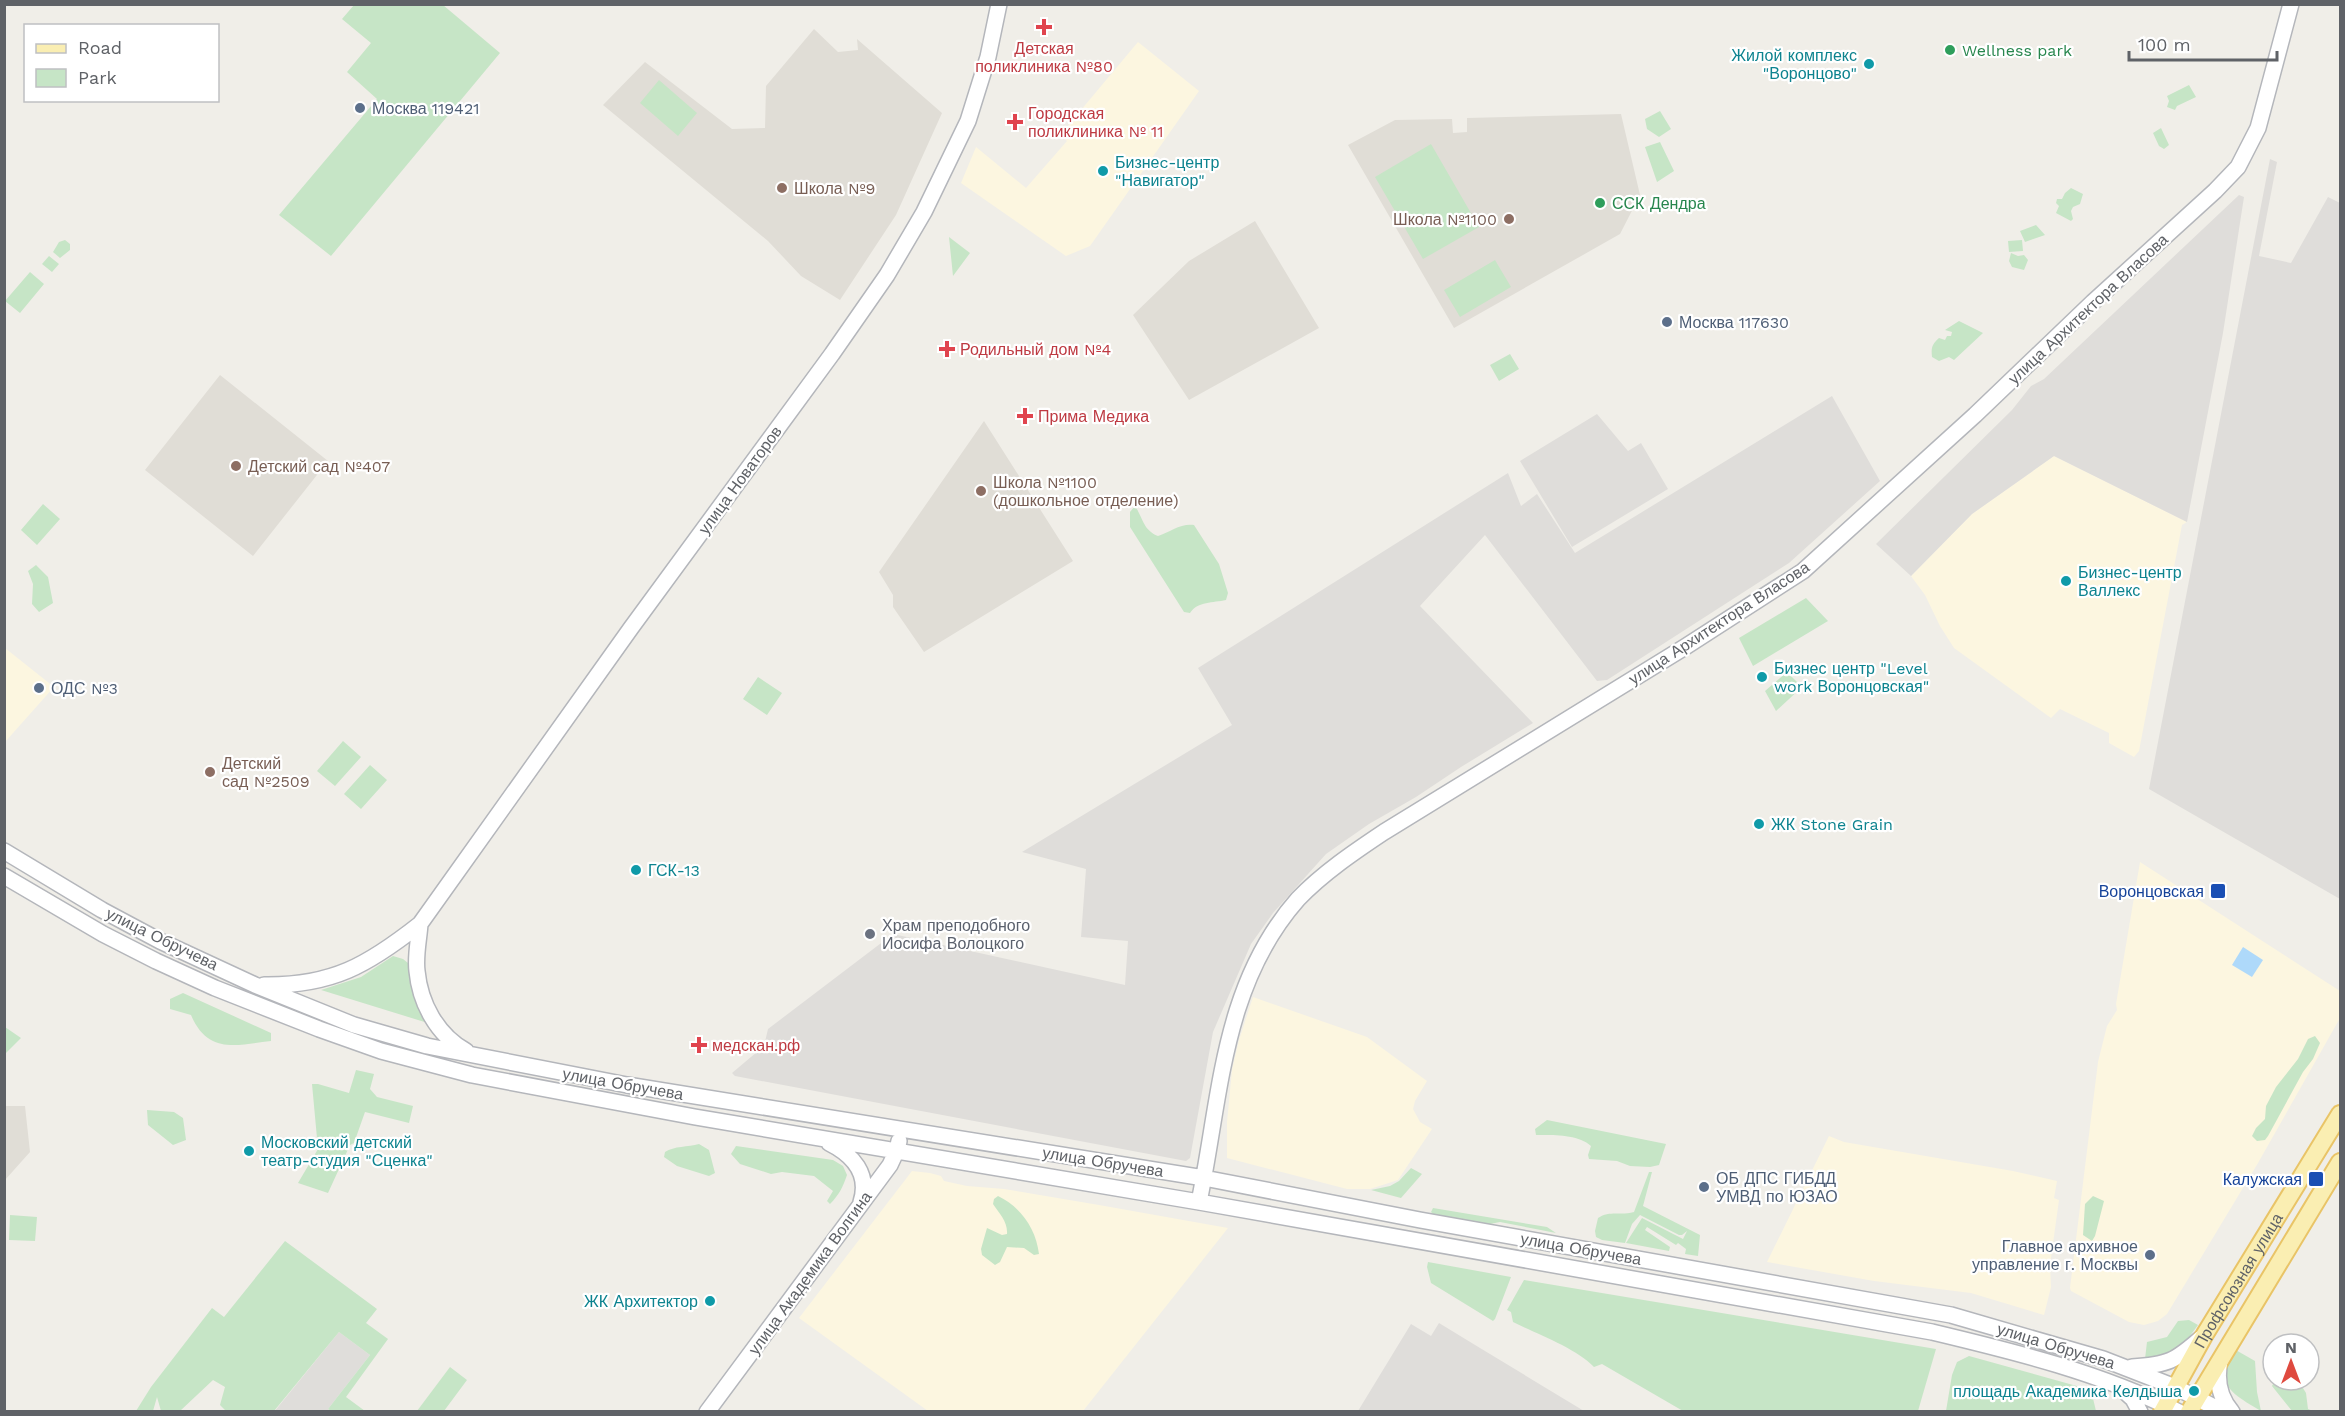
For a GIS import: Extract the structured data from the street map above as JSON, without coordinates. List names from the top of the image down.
{
  "streets": {
    "main road": [
      "улица Архитектора Власова",
      "улица Новаторов",
      "улица Обручева",
      "улица Академика Волгина",
      "Профсоюзная улица"
    ]
  },
  "crossings": [
    ["улица Архитектора Власова", "улица Обручева"],
    ["улица Обручева", "улица Академика Волгина"],
    ["улица Обручева", "Профсоюзная улица"]
  ],
  "places": {
    "health": [
      "Детская поликлиника №80",
      "Городская поликлиника № 11",
      "Родильный дом №4",
      "Прима Медика",
      "медскан.рф"
    ],
    "other": [
      "Wellness park",
      "Жилой комплекс \"Воронцово\"",
      "Москва 119421",
      "Бизнеc-центр \"Навигатор\"",
      "Школа №9",
      "ССК Дендра",
      "Школа №1100",
      "Москва 117630",
      "Детский сад №407",
      "Школа №1100 (дошкольное отделение)",
      "Бизнес-центр Валлекс",
      "Бизнес центр \"Level work Воронцовская\"",
      "ОДС №3",
      "Детский сад №2509",
      "ЖК Stone Grain",
      "ГСК-13",
      "Храм преподобного Иосифа Волоцкого",
      "Московский детский театр-студия \"Сценка\"",
      "ОБ ДПС ГИБДД УМВД по ЮЗАО",
      "Главное архивное управление г. Москвы",
      "ЖК Архитектор",
      "площадь Академика Келдыша"
    ],
    "transit": ["Воронцовская", "Калужская"]
  },
  "legend": ["Road", "Park"],
  "scale_bar": "100 m",
  "north": "top"
}
